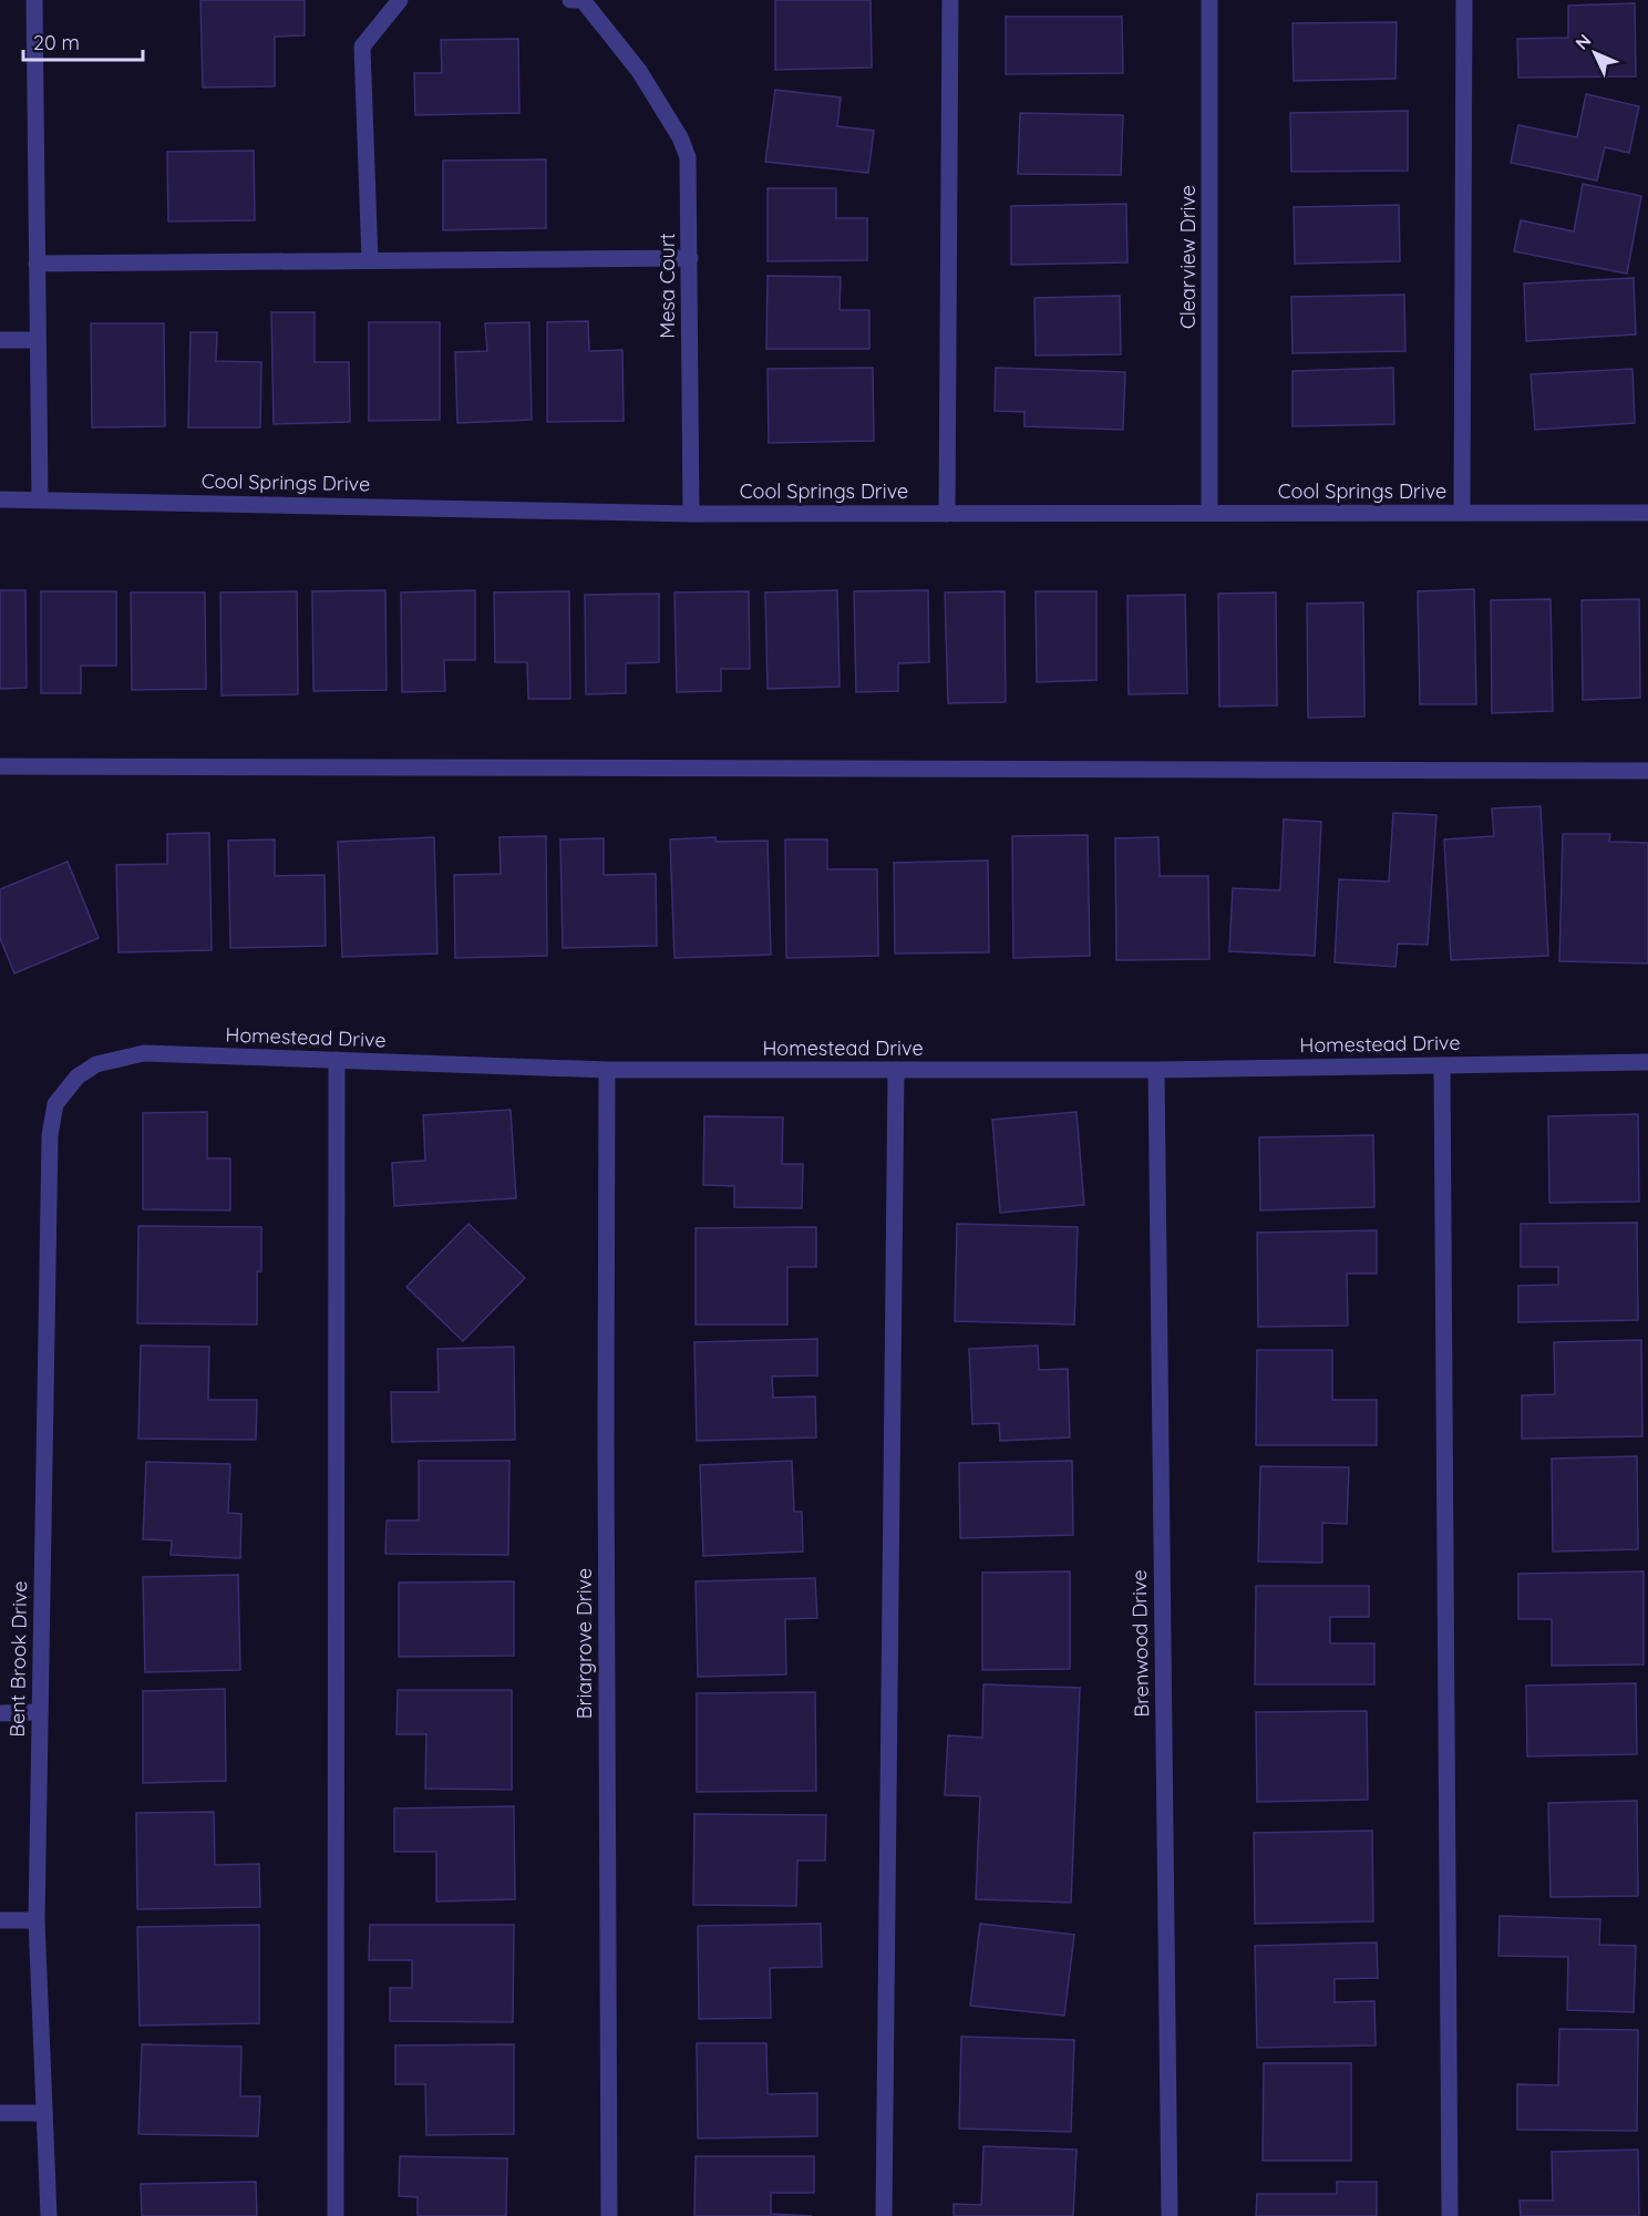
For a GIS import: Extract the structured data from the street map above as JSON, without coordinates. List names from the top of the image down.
{
  "streets": {
    "street": [
      "Clearview Drive",
      "Mesa Court",
      "Cool Springs Drive",
      "Homestead Drive",
      "Briargrove Drive",
      "Brenwood Drive",
      "Bent Brook Drive"
    ]
  },
  "crossings": [
    ["Clearview Drive", "Cool Springs Drive"],
    ["Mesa Court", "Cool Springs Drive"],
    ["Homestead Drive", "Briargrove Drive"],
    ["Homestead Drive", "Brenwood Drive"],
    ["Homestead Drive", "Bent Brook Drive"]
  ],
  "scale_bar": "20 m",
  "north": "top left"
}
